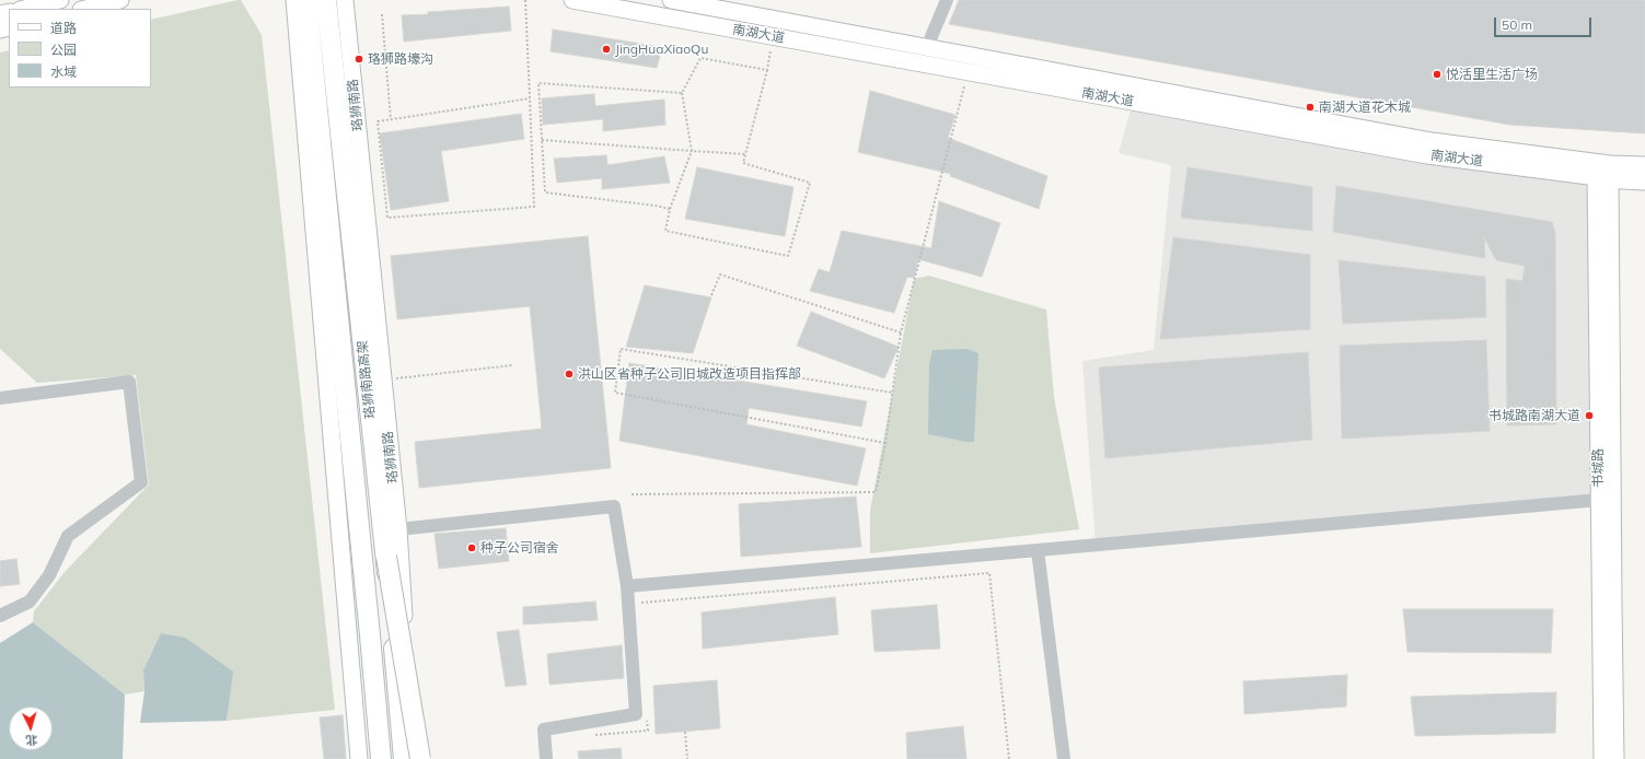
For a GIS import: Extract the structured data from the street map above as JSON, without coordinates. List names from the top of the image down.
{
  "streets": {
    "highway": ["珞狮南路高架"],
    "main road": ["南湖大道", "珞狮南路", "书城路"]
  },
  "crossings": [
    ["南湖大道", "书城路"]
  ],
  "places": [
    "JingHuaXiaoQu",
    "珞狮路壕沟",
    "悦活里生活广场",
    "南湖大道花木城",
    "洪山区省种子公司旧城改造项目指挥部",
    "书城路南湖大道",
    "种子公司宿舍"
  ],
  "legend": ["道路", "公园", "水域"],
  "scale_bar": "50 m",
  "north": "bottom"
}
